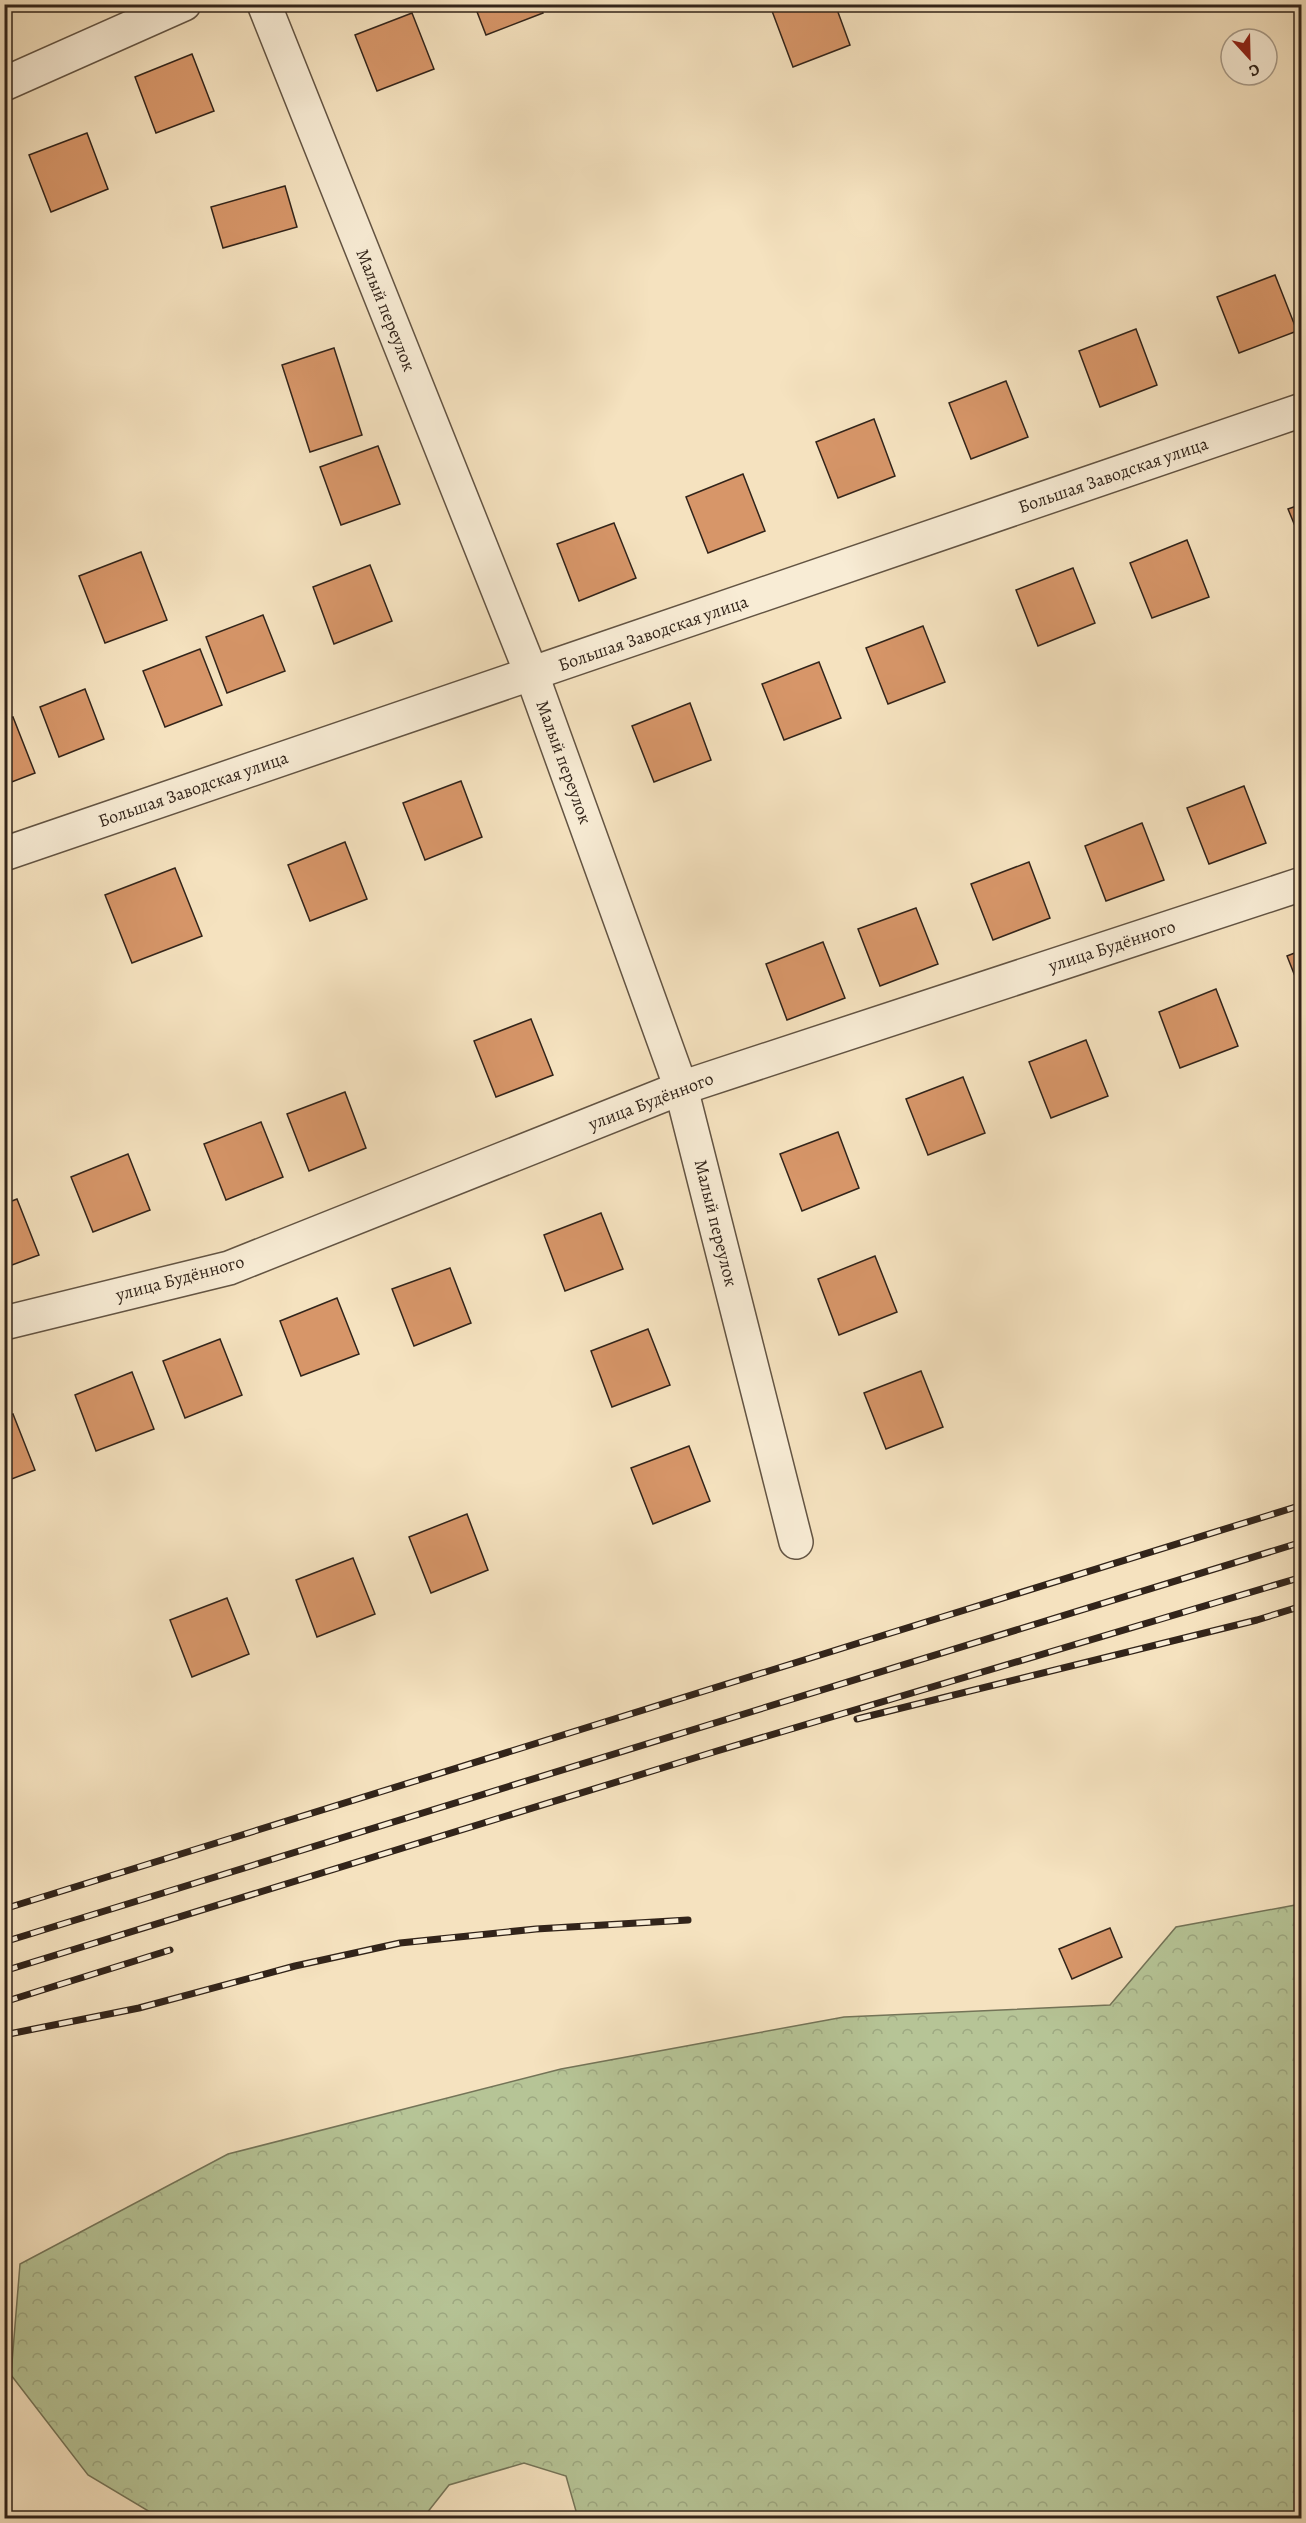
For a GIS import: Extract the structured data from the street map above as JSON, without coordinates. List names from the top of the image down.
{
  "streets": {
    "street": ["Малый переулок", "Большая Заводская улица", "улица Будённого"]
  },
  "crossings": [
    ["Малый переулок", "Большая Заводская улица"],
    ["Малый переулок", "улица Будённого"]
  ],
  "north": "bottom"
}
